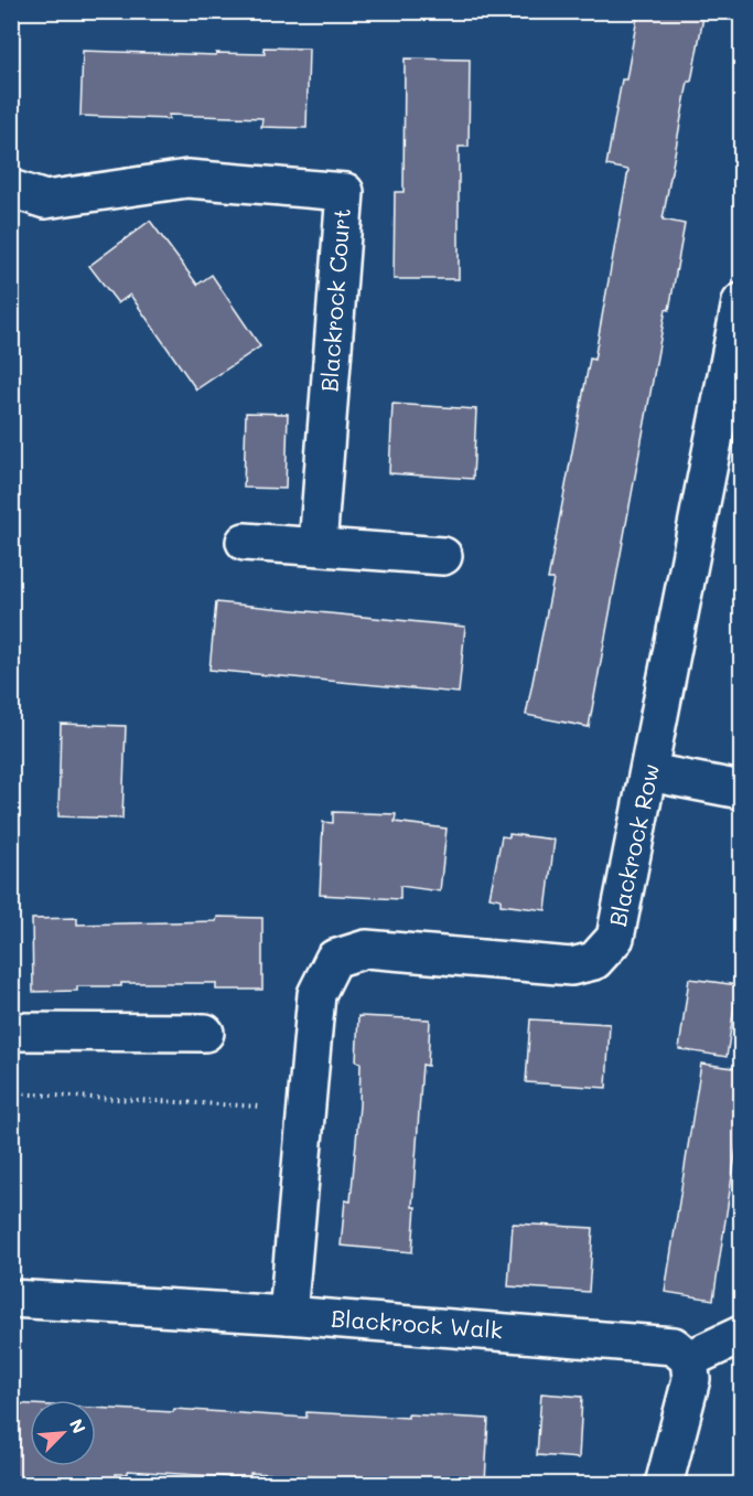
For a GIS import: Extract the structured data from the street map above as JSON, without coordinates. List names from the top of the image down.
{
  "streets": {
    "street": ["Blackrock Court", "Blackrock Row", "Blackrock Walk"]
  },
  "crossings": [
    ["Blackrock Row", "Blackrock Walk"]
  ],
  "north": "top right"
}
